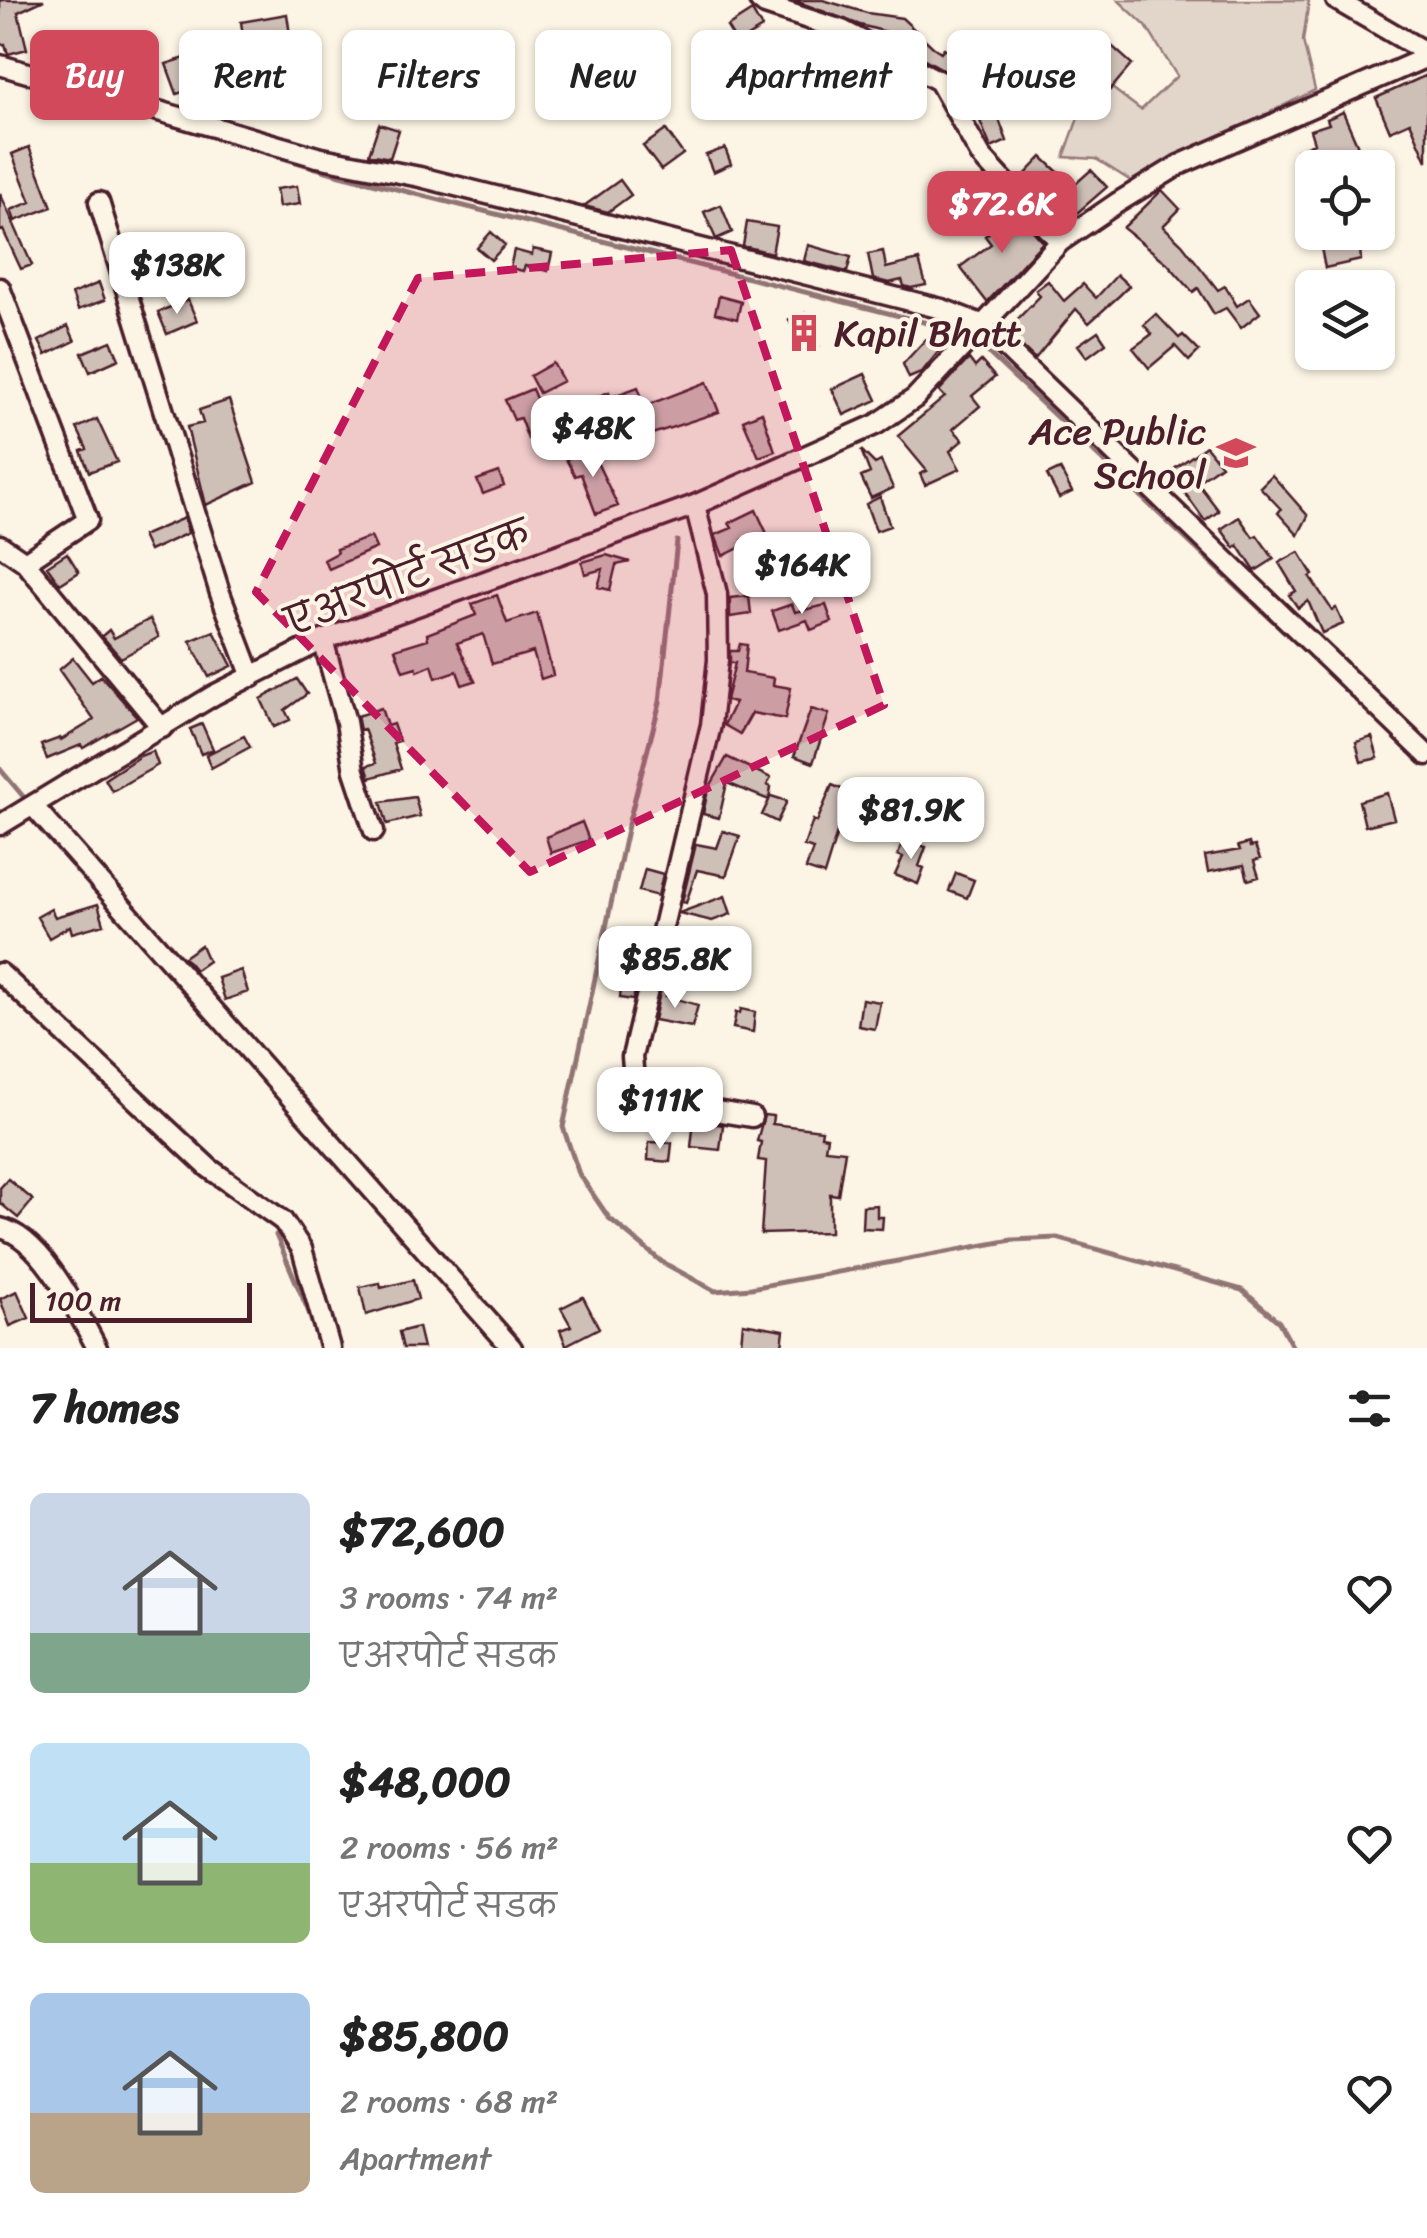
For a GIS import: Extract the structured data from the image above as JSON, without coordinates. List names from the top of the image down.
{
  "streets": {
    "street": ["एअरपोर्ट सडक"]
  },
  "places": {
    "building": ["Kapil Bhatt"],
    "school or university": ["Ace Public School"]
  },
  "scale_bar": "100 m",
  "page": {
    "chip": [
      "Buy",
      "Rent",
      "Filters",
      "New",
      "Apartment",
      "House"
    ],
    "price": [
      "$72.6K",
      "$138K",
      "$48K",
      "$164K",
      "$81.9K",
      "$85.8K",
      "$111K"
    ],
    "scale": "100 m",
    "heading": "7 homes",
    "list": [
      {
        "name": "$72,600",
        "note": "3 rooms · 74 m² · एअरपोर्ट सडक"
      },
      {
        "name": "$48,000",
        "note": "2 rooms · 56 m² · एअरपोर्ट सडक"
      },
      {
        "name": "$85,800",
        "note": "2 rooms · 68 m² · Apartment"
      }
    ]
  }
}
